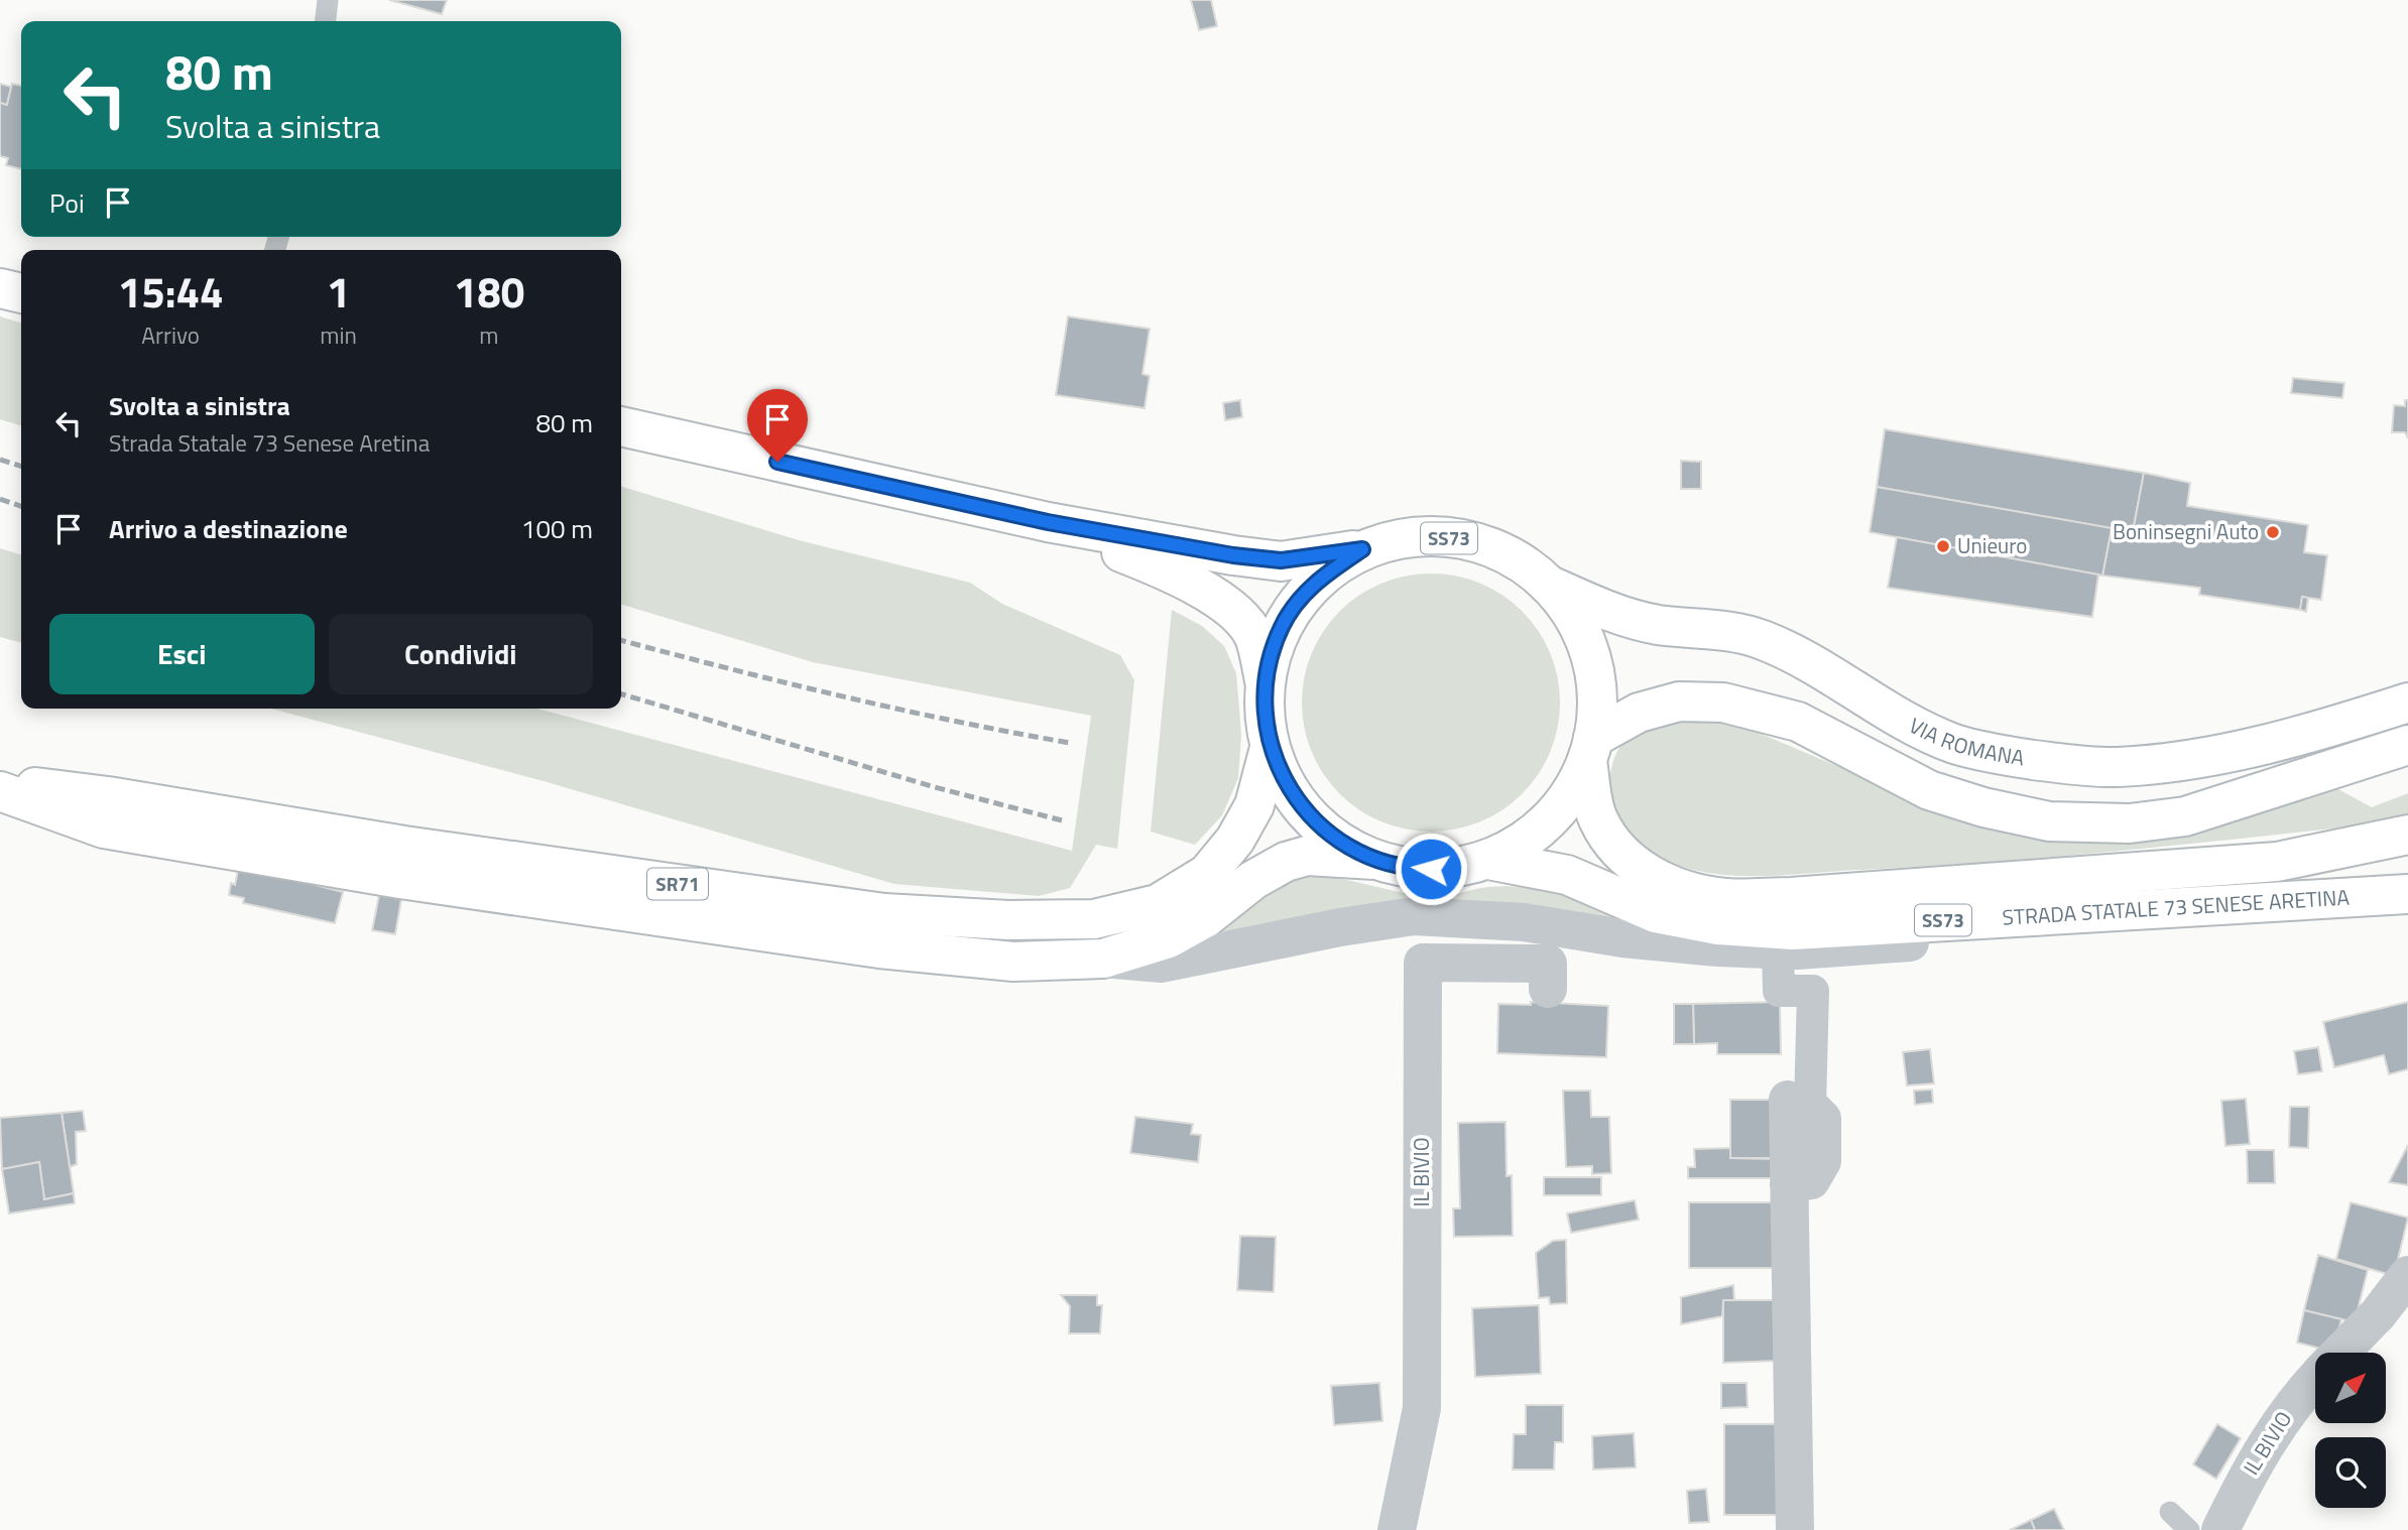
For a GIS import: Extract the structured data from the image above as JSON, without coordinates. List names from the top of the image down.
{
  "streets": {
    "main road": [
      "SS73",
      "VIA ROMANA",
      "SR71",
      "STRADA STATALE 73 SENESE ARETINA"
    ],
    "street": ["IL BIVIO"]
  },
  "crossings": [
    ["VIA ROMANA", "STRADA STATALE 73 SENESE ARETINA"],
    ["SR71", "STRADA STATALE 73 SENESE ARETINA"]
  ],
  "places": ["Boninsegni Auto", "Unieuro"],
  "north": "top right",
  "page": {
    "turn": ["80 m", "Svolta a sinistra"],
    "then": "Poi",
    "eta": [
      "15:44",
      "Arrivo",
      "1",
      "min",
      "180",
      "m"
    ],
    "list": [
      {
        "name": "Svolta a sinistra",
        "note": "Strada Statale 73 Senese Aretina",
        "value": "80 m"
      },
      {
        "name": "Arrivo a destinazione",
        "value": "100 m"
      }
    ],
    "buttons": ["Esci", "Condividi"]
  }
}
